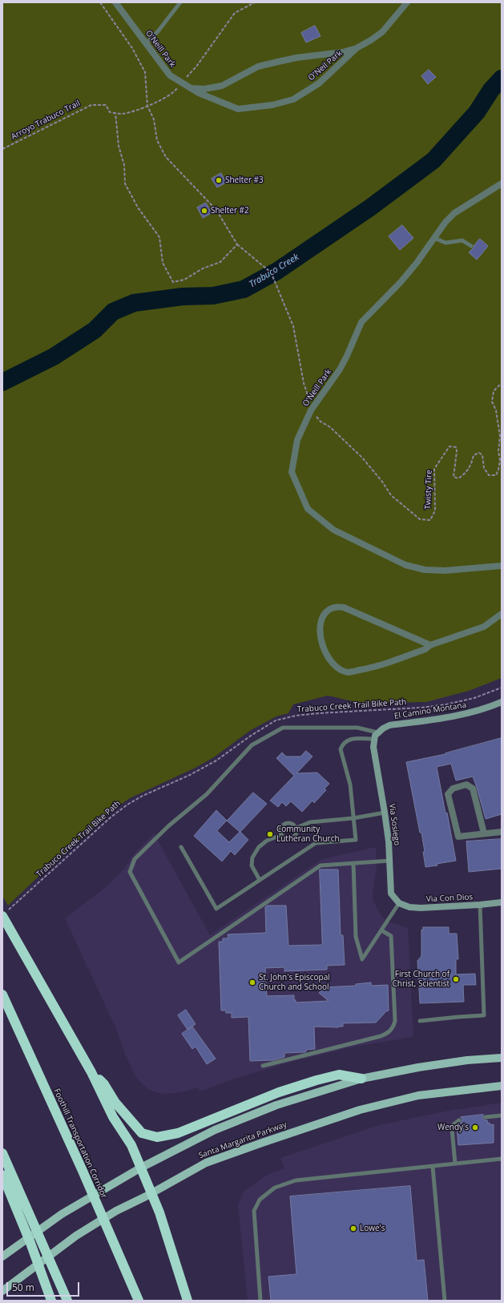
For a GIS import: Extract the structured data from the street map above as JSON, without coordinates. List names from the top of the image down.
{
  "streets": {
    "highway": ["Foothill Transportation Corridor"],
    "main road": ["Santa Margarita Parkway"],
    "street": [
      "O'Neill Park",
      "O'Neil Park",
      "El Camino Montana",
      "Via Sosiego",
      "Via Con Dios"
    ],
    "path": ["Arroyo Trabuco Trail", "Twisty Tire", "Trabuco Creek Trail Bike Path"]
  },
  "crossings": [
    ["O'Neill Park", "O'Neil Park"],
    ["O'Neill Park", "Twisty Tire"],
    ["El Camino Montana", "Via Sosiego"],
    ["Via Sosiego", "Via Con Dios"]
  ],
  "water": ["Trabuco Creek"],
  "places": [
    "Shelter #3",
    "Shelter #2",
    "Community Lutheran Church",
    "First Church of Christ, Scientist",
    "St. John's Episcopal Church and School",
    "Wendy's",
    "Lowe's"
  ],
  "scale_bar": "50 m"
}
